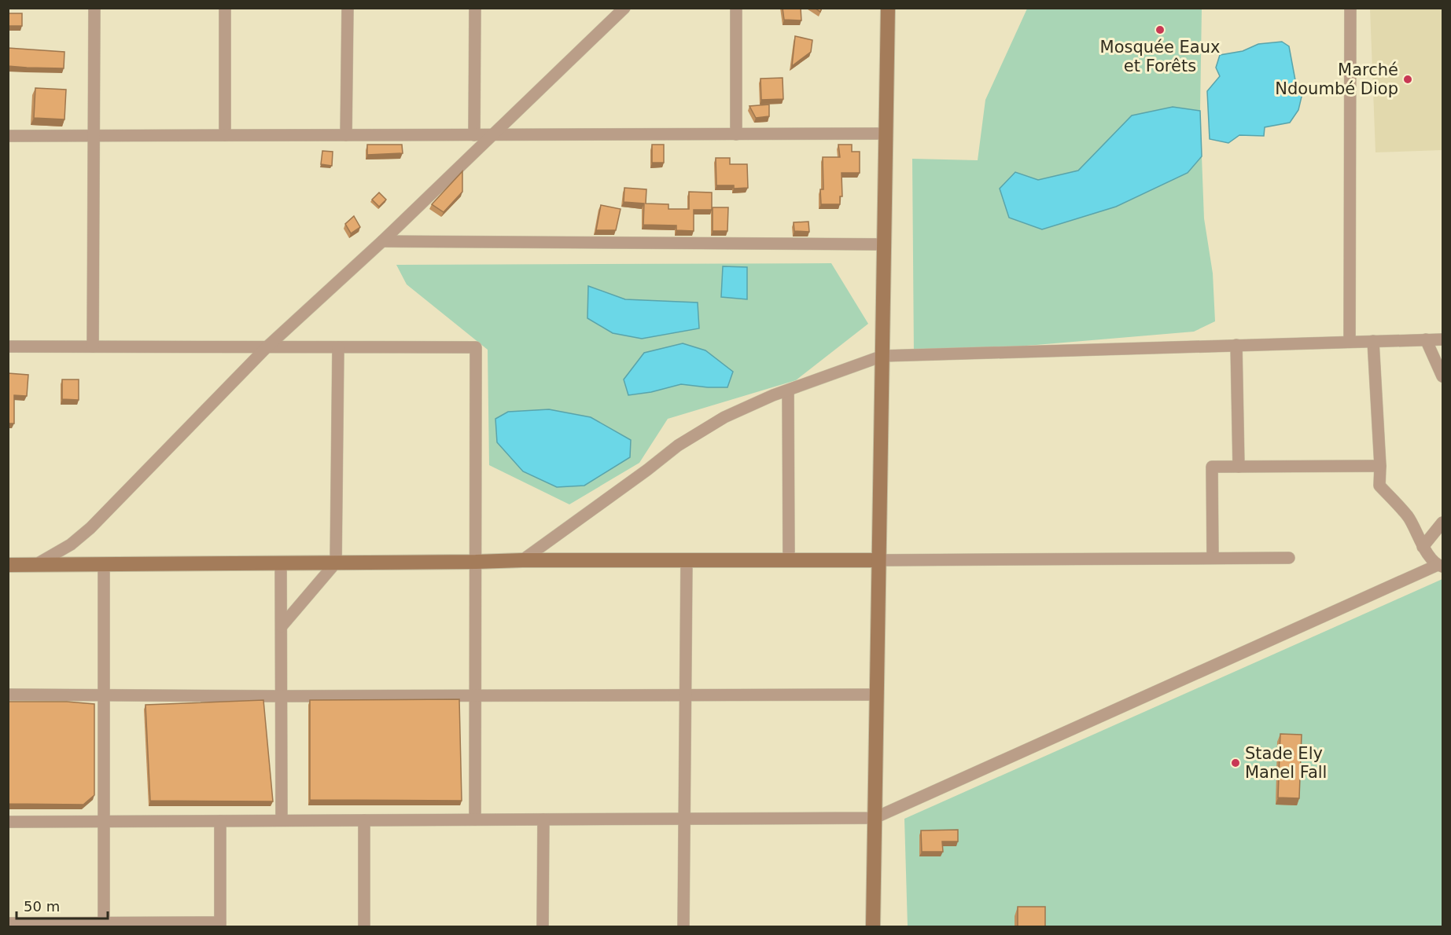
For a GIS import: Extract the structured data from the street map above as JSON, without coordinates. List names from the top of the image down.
{
  "places": ["Mosquée Eaux et Forêts", "Marché Ndoumbé Diop", "Stade Ely Manel Fall"],
  "scale_bar": "50 m"
}
